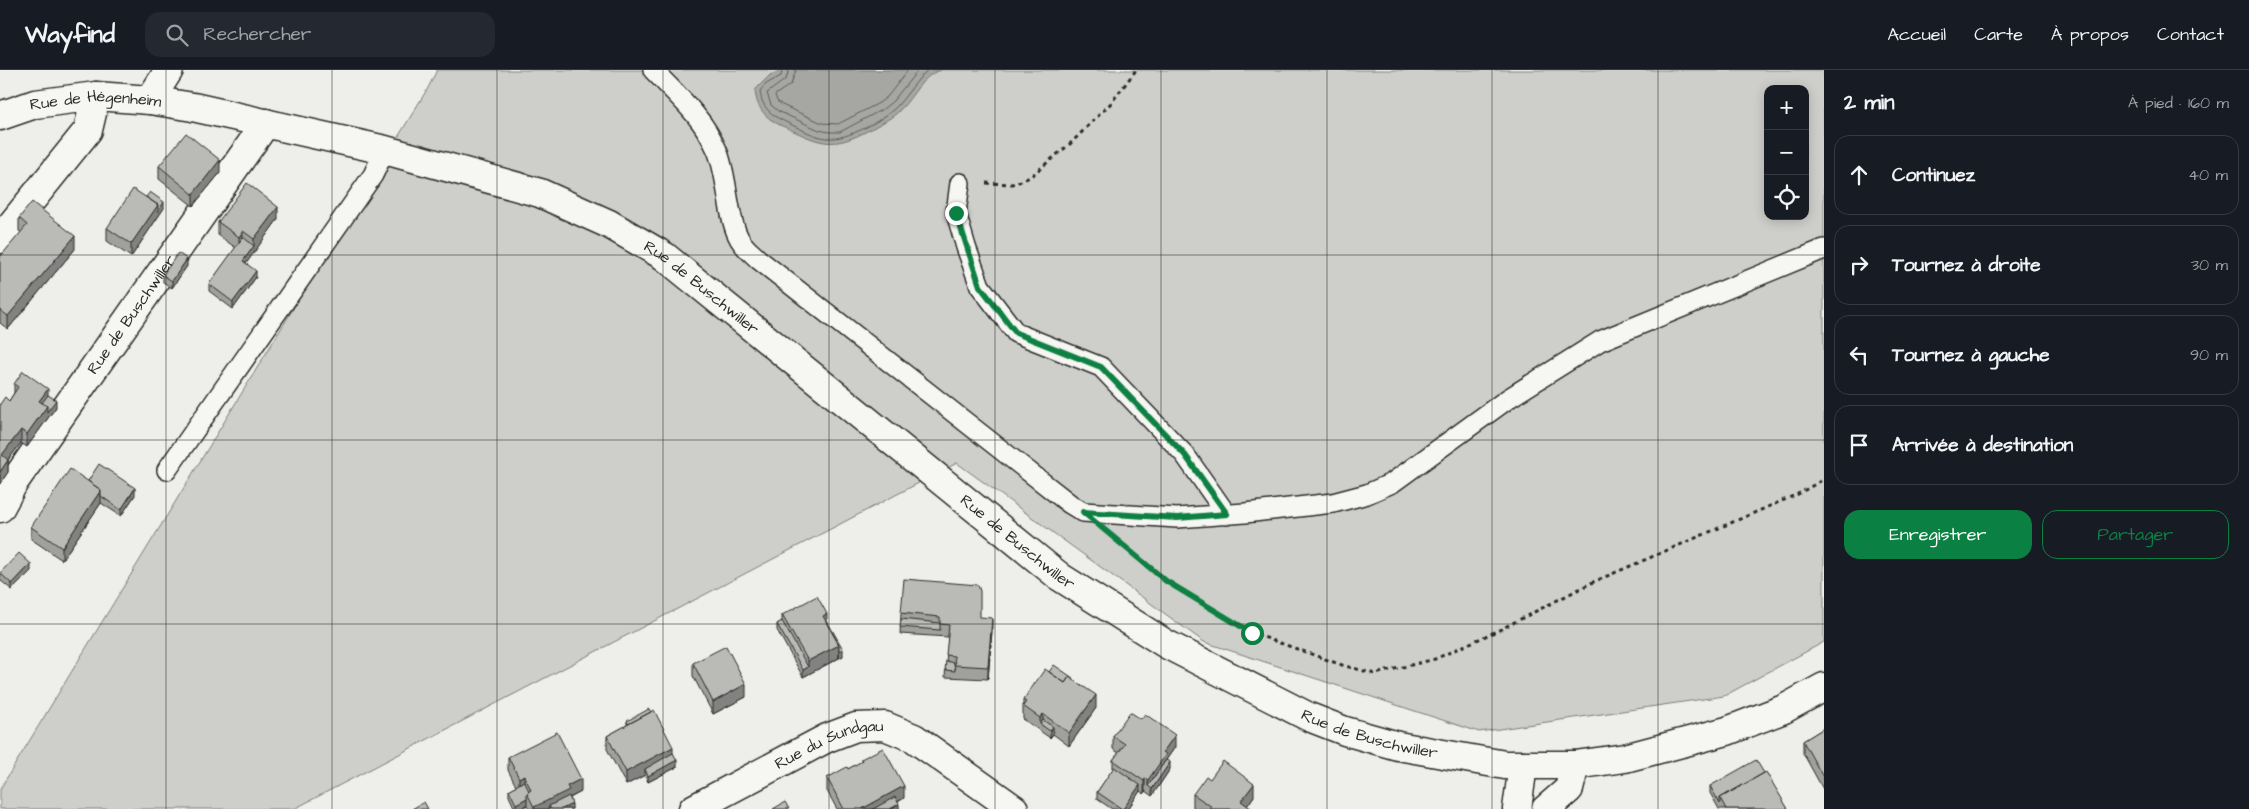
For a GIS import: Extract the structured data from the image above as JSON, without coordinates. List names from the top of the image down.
{
  "streets": {
    "street": ["Rue de Hégenheim", "Rue de Buschwiller", "Rue du Sundgau"]
  },
  "crossings": [
    ["Rue de Hégenheim", "Rue de Buschwiller"]
  ],
  "page": {
    "header": "Wayfind",
    "search": "Rechercher",
    "nav": [
      "Accueil",
      "Carte",
      "À propos",
      "Contact"
    ],
    "heading": ["2 min", "À pied · 160 m"],
    "map_buttons": ["+", "−"],
    "list": [
      ["Continuez", "40 m"],
      ["Tournez à droite", "30 m"],
      ["Tournez à gauche", "90 m"],
      "Arrivée à destination"
    ],
    "buttons": ["Enregistrer", "Partager"]
  }
}
